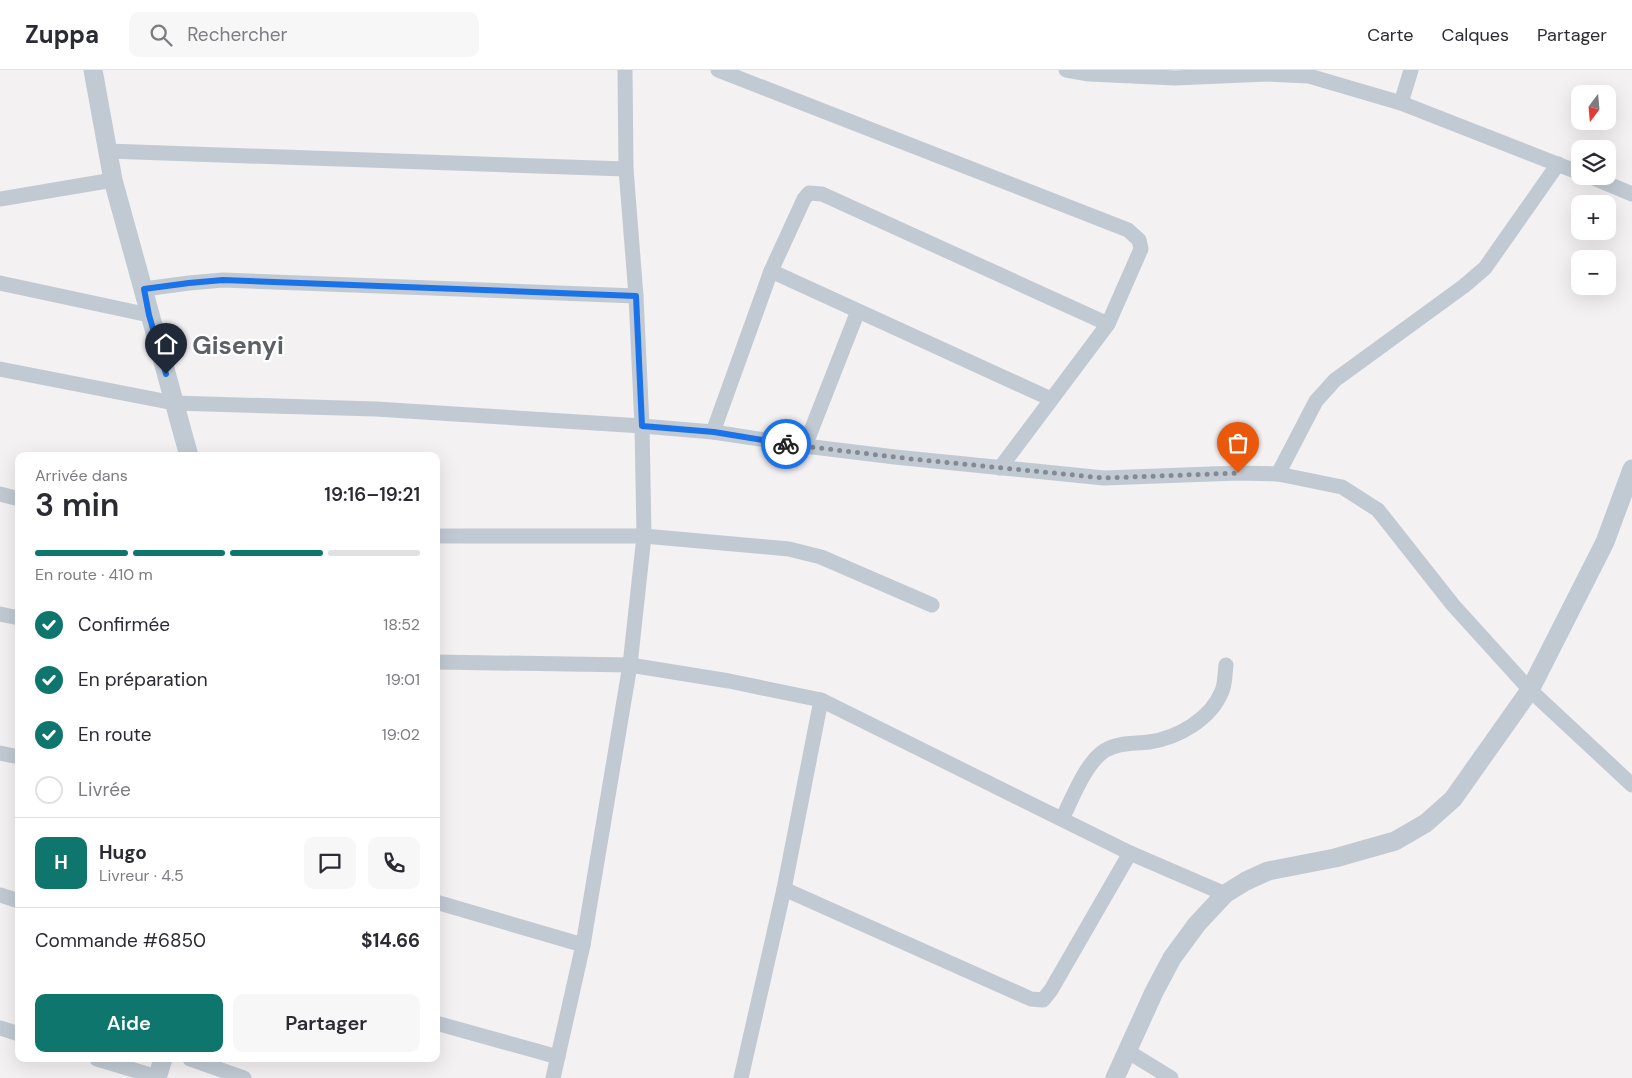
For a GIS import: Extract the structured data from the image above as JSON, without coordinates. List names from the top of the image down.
{
  "districts": ["Gisenyi"],
  "north": "bottom",
  "page": {
    "header": "Zuppa",
    "search": "Rechercher",
    "nav": ["Carte", "Calques", "Partager"],
    "map_buttons": ["+", "−"],
    "heading": ["3 min", "Arrivée dans", "19:16–19:21"],
    "panel": [
      "Hugo",
      "Livreur · 4.5",
      "Commande #6850",
      "$14.66"
    ],
    "bar": "En route · 410 m",
    "list": [
      ["Confirmée", "18:52"],
      ["En préparation", "19:01"],
      ["En route", "19:02"],
      "Livrée"
    ],
    "round": "H",
    "buttons": ["Aide", "Partager"]
  }
}
